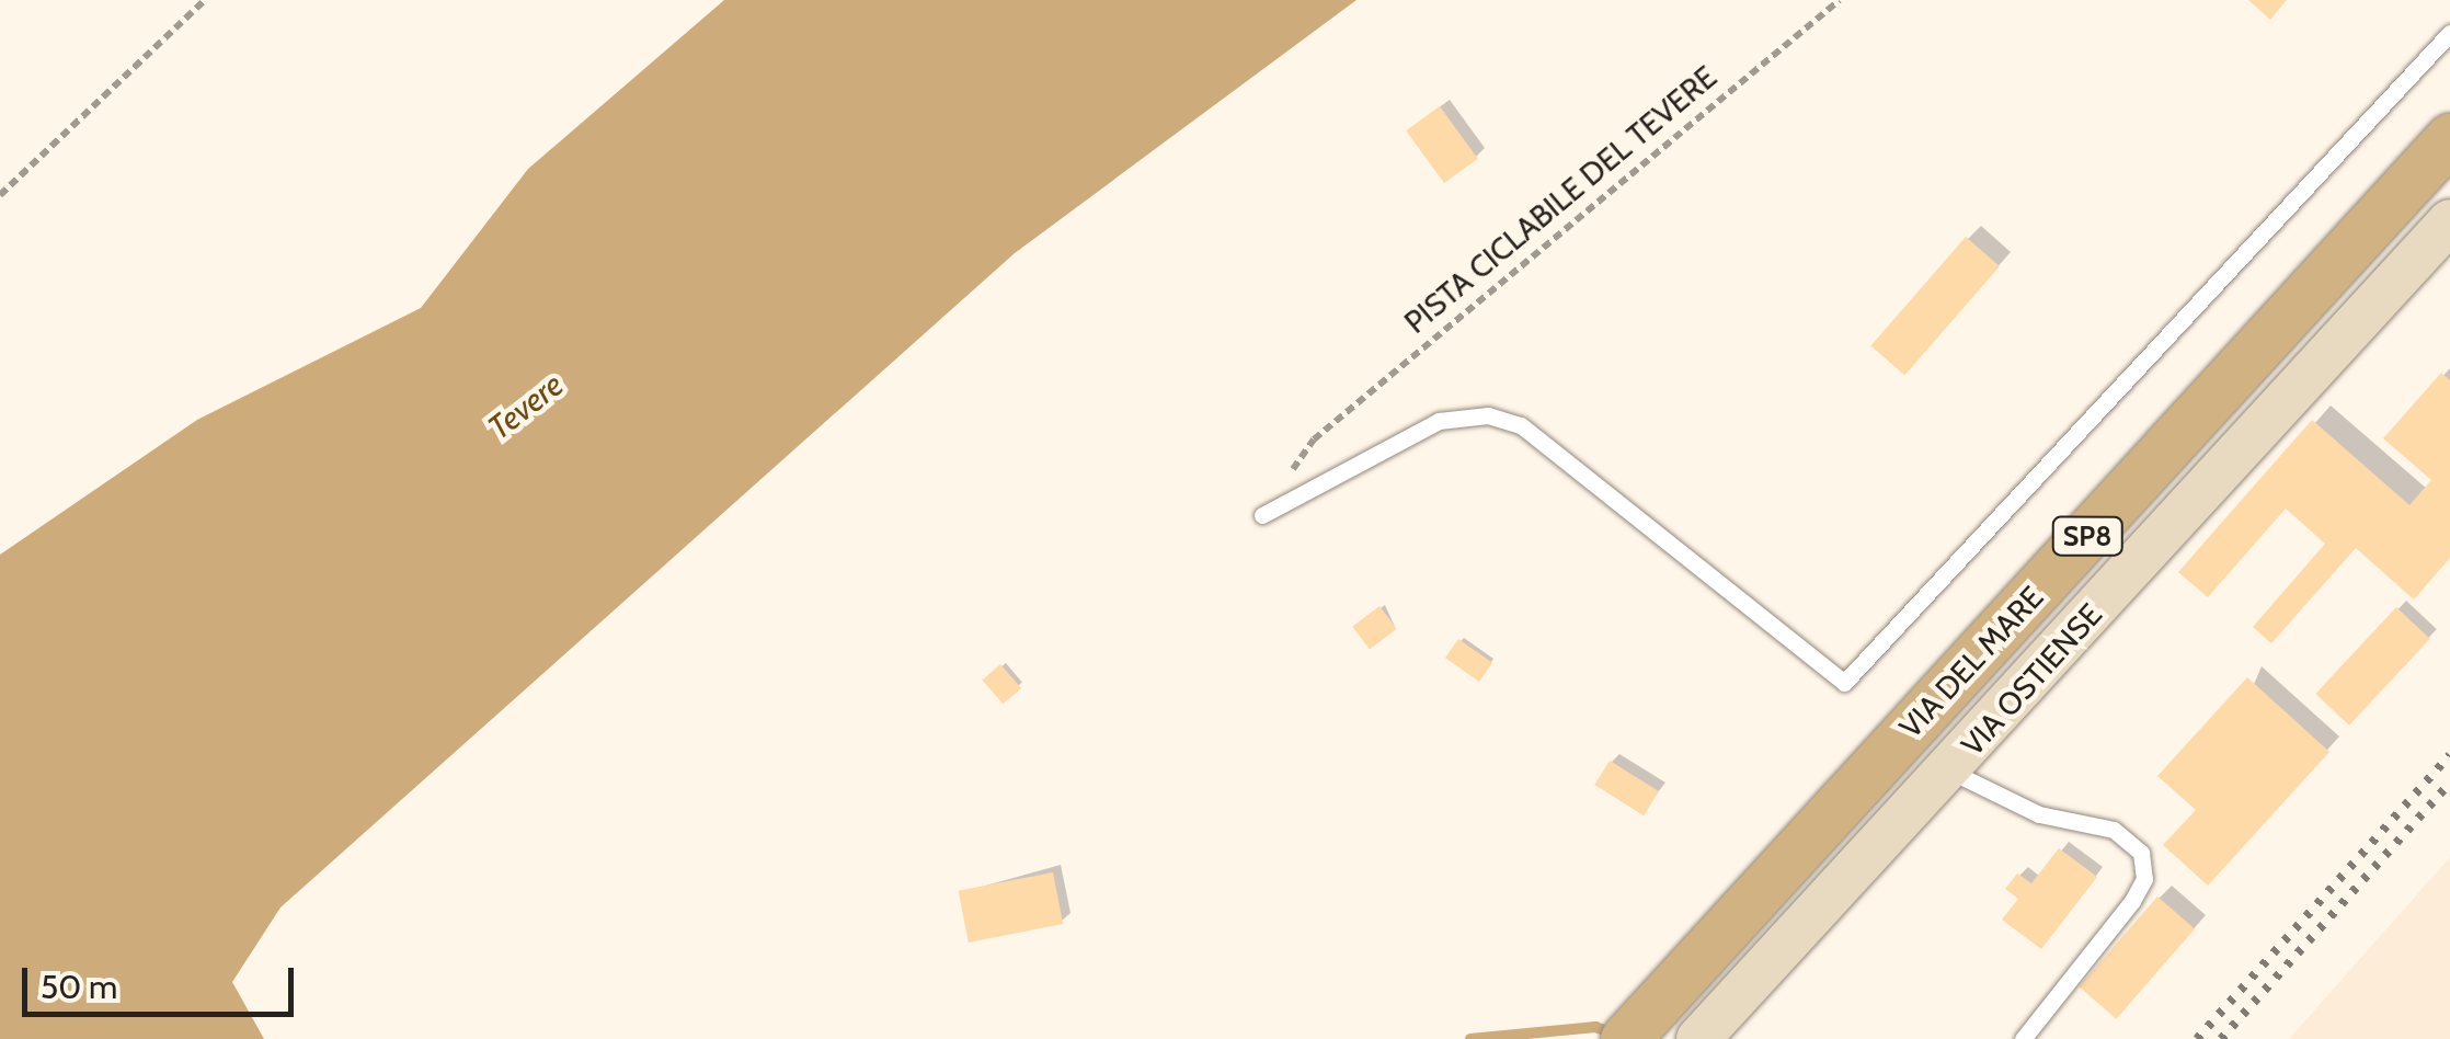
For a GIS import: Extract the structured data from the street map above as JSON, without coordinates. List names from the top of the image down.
{
  "streets": {
    "main road": ["SP8", "VIA DEL MARE", "VIA OSTIENSE"],
    "path": ["PISTA CICLABILE DEL TEVERE"]
  },
  "water": ["Tevere"],
  "scale_bar": "50 m"
}
